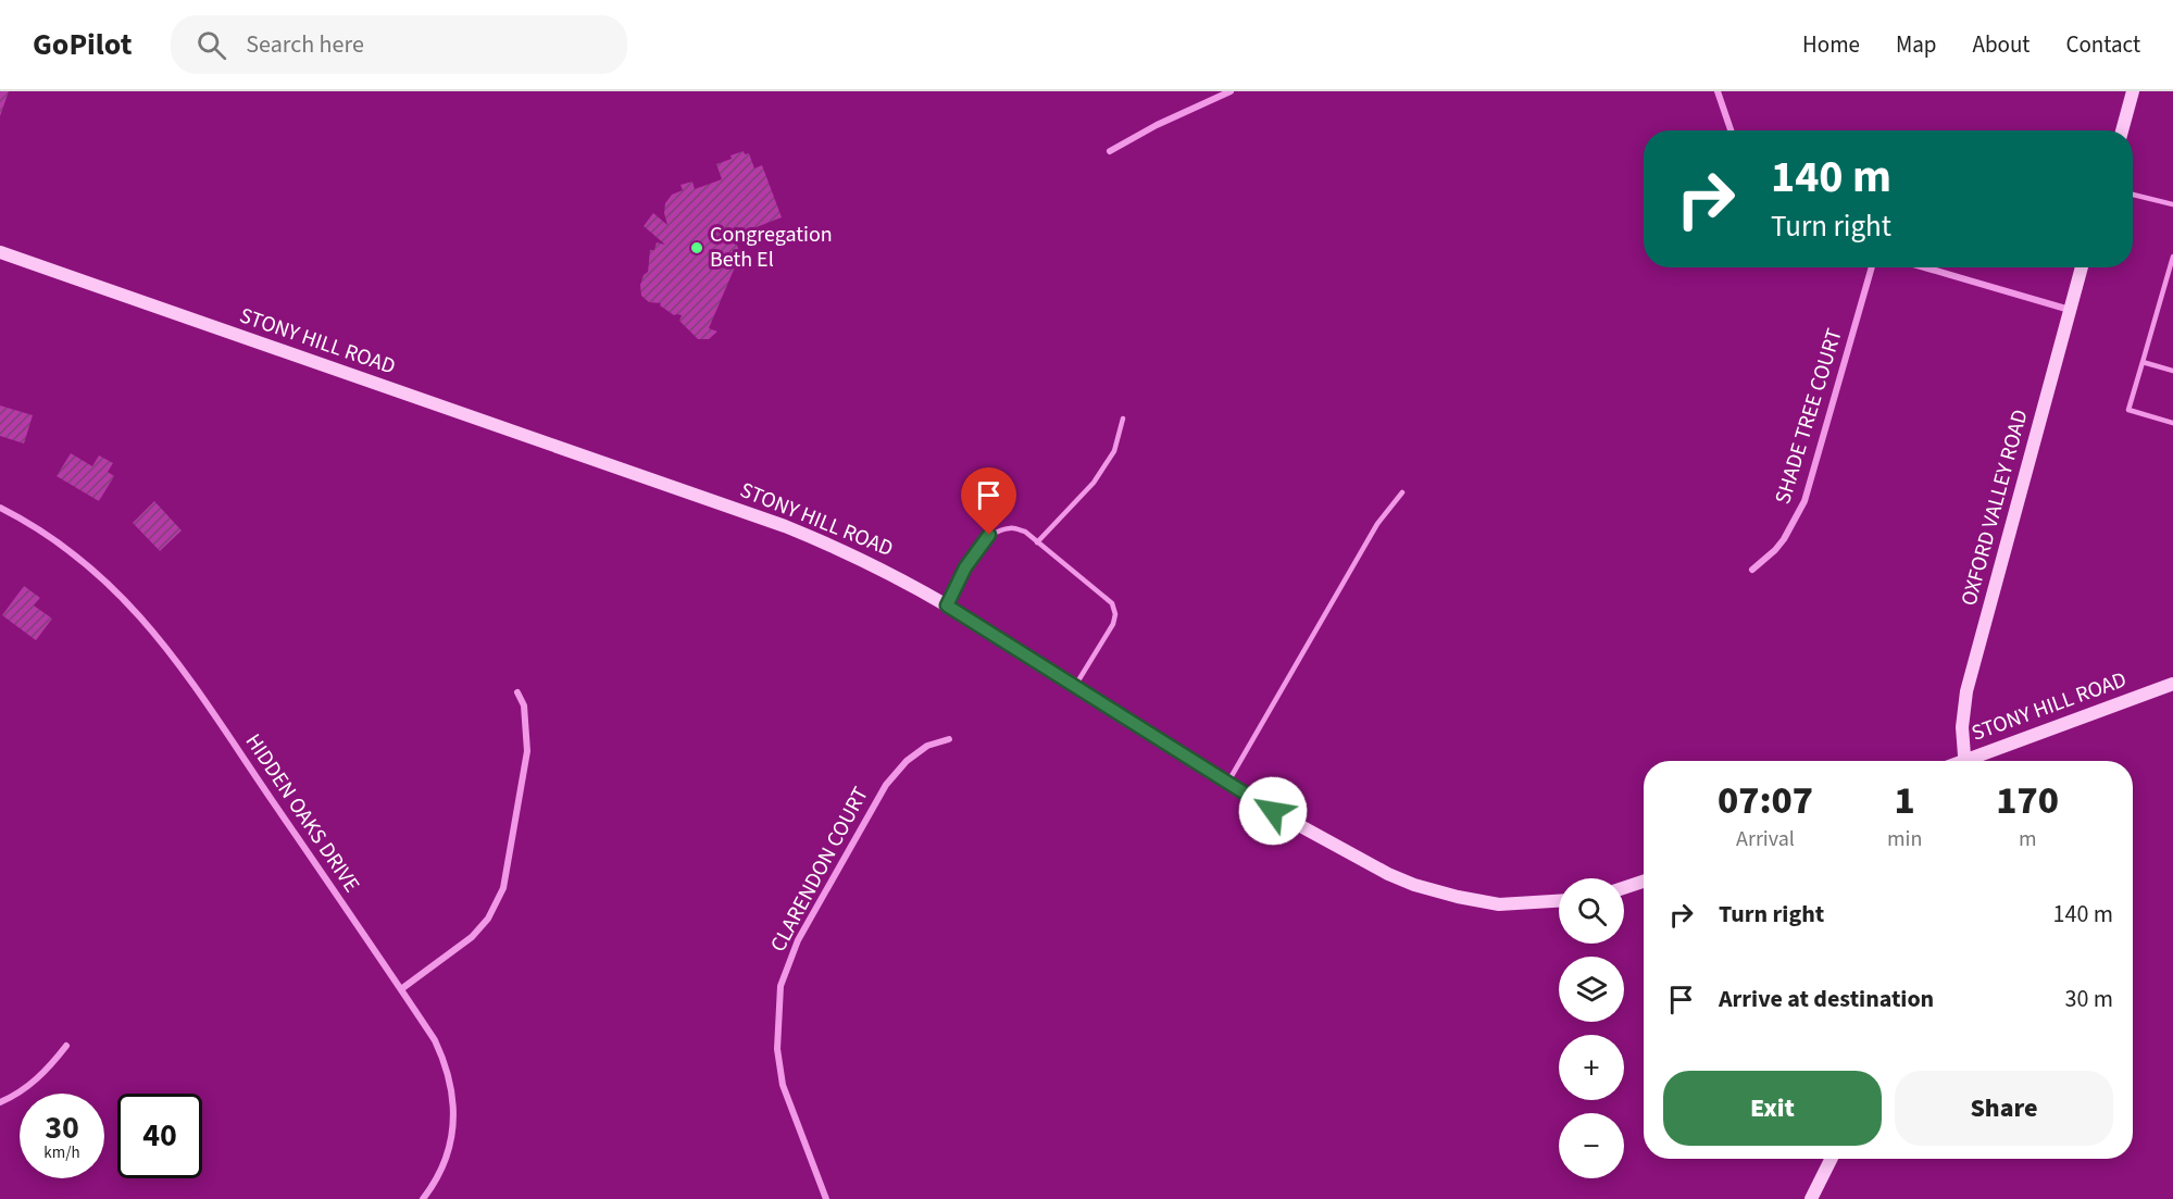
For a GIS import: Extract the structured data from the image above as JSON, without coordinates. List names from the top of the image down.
{
  "streets": {
    "street": [
      "STONY HILL ROAD",
      "SHADE TREE COURT",
      "OXFORD VALLEY ROAD",
      "HIDDEN OAKS DRIVE",
      "CLARENDON COURT"
    ]
  },
  "places": ["Congregation Beth El"],
  "page": {
    "header": "GoPilot",
    "search": "Search here",
    "nav": [
      "Home",
      "Map",
      "About",
      "Contact"
    ],
    "turn": ["140 m", "Turn right"],
    "eta": [
      "07:07",
      "Arrival",
      "1",
      "min",
      "170",
      "m"
    ],
    "list": [
      {
        "name": "Turn right",
        "value": "140 m"
      },
      {
        "name": "Arrive at destination",
        "value": "30 m"
      }
    ],
    "map_buttons": ["+", "−"],
    "buttons": ["Exit", "Share"],
    "speed": "30 km/h",
    "limit": "40"
  }
}
